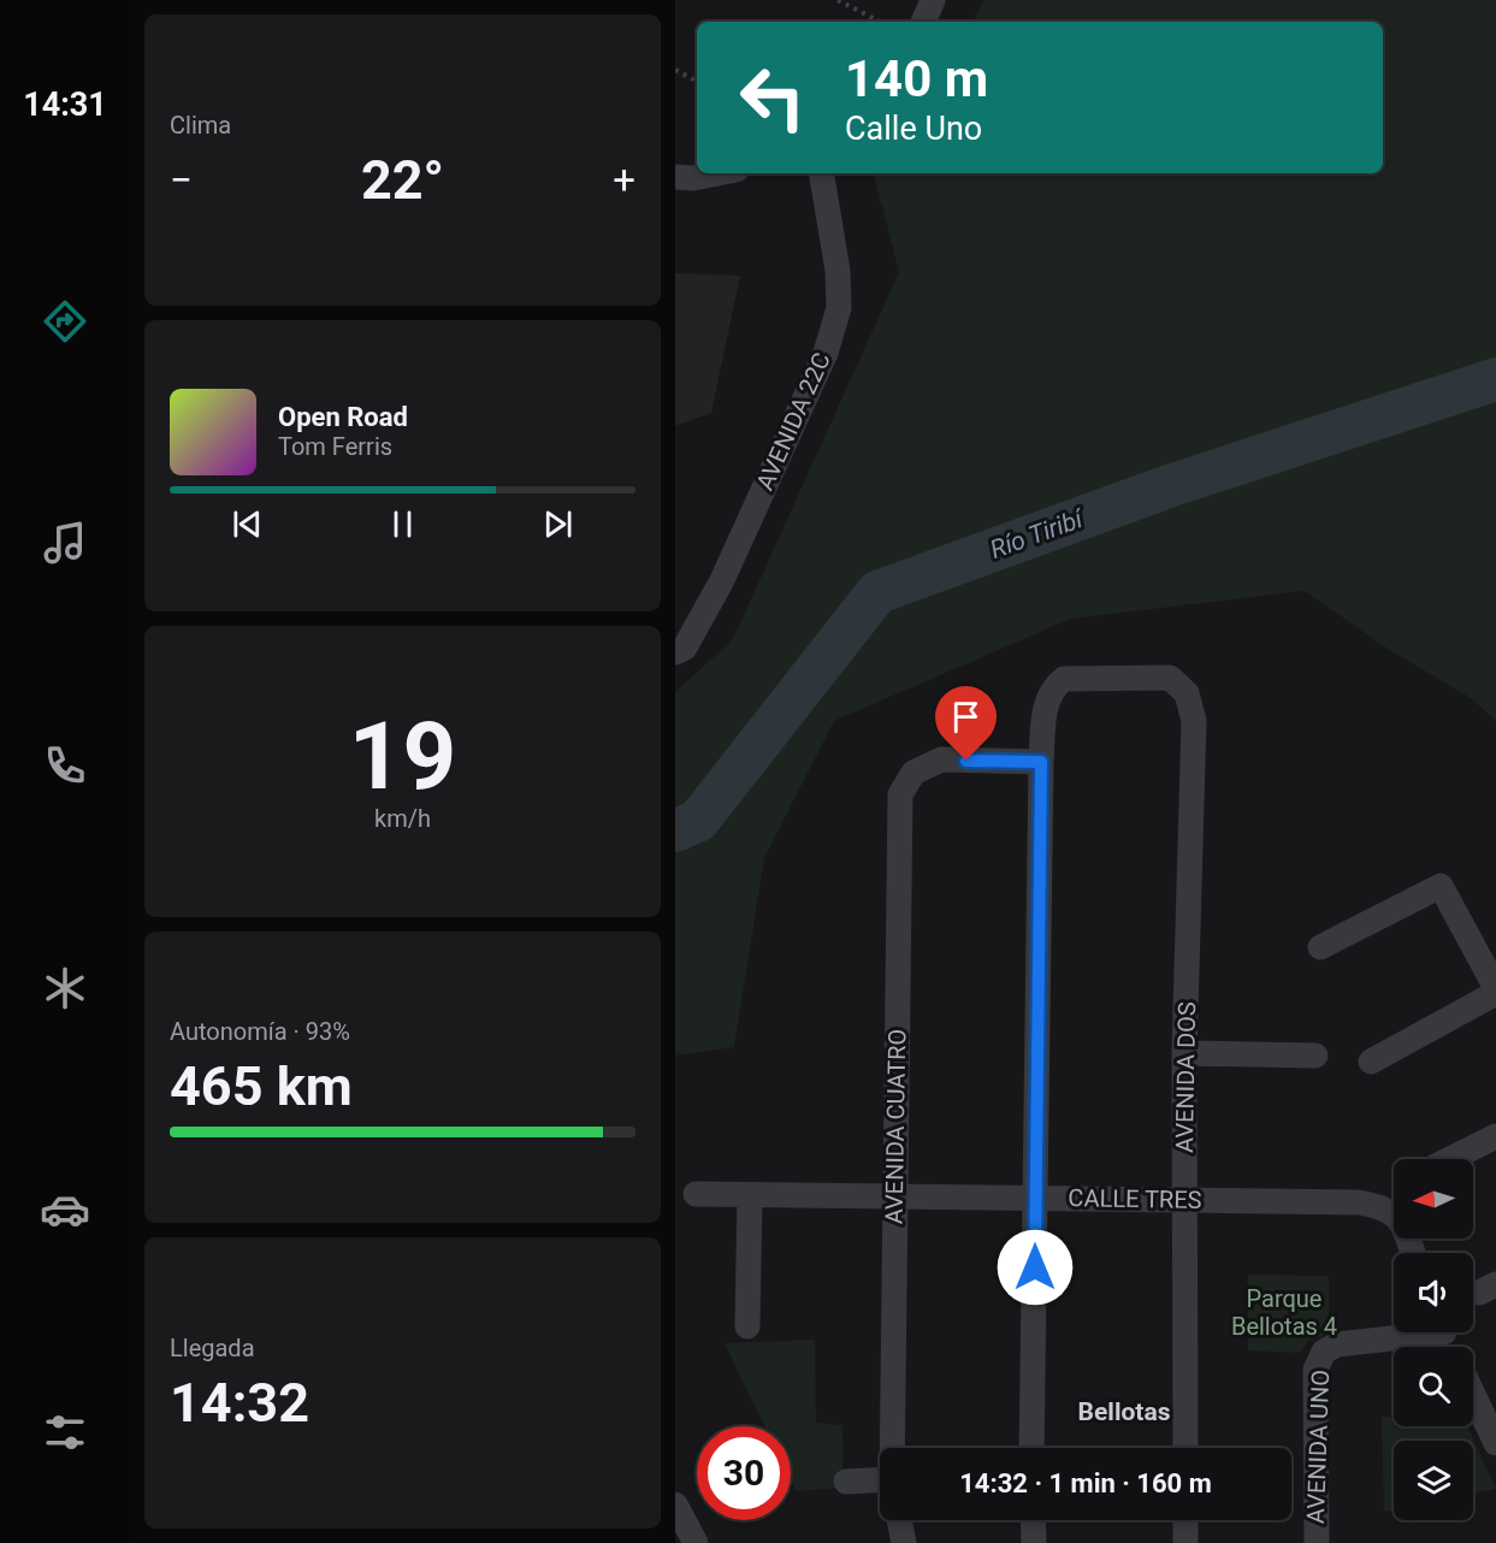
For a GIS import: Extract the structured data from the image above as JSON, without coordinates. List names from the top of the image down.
{
  "streets": {
    "street": [
      "AVENIDA 22C",
      "AVENIDA DOS",
      "AVENIDA CUATRO",
      "CALLE TRES",
      "AVENIDA UNO"
    ]
  },
  "crossings": [
    ["AVENIDA DOS", "AVENIDA CUATRO"],
    ["AVENIDA DOS", "CALLE TRES"],
    ["AVENIDA CUATRO", "CALLE TRES"]
  ],
  "districts": ["Bellotas"],
  "water": ["Río Tiribí"],
  "parks": ["Parque Bellotas 4"],
  "north": "left",
  "page": {
    "tabs": "14:31",
    "tile": [
      "Clima",
      ["19", "km/h"],
      ["Autonomía · 93%", "465 km"],
      ["Llegada", "14:32"]
    ],
    "turn": ["140 m", "Calle Uno"],
    "heat": ["−", "22°", "+"],
    "song": ["Open Road", "Tom Ferris"],
    "limit": "30",
    "trip": "14:32 · 1 min · 160 m"
  }
}
